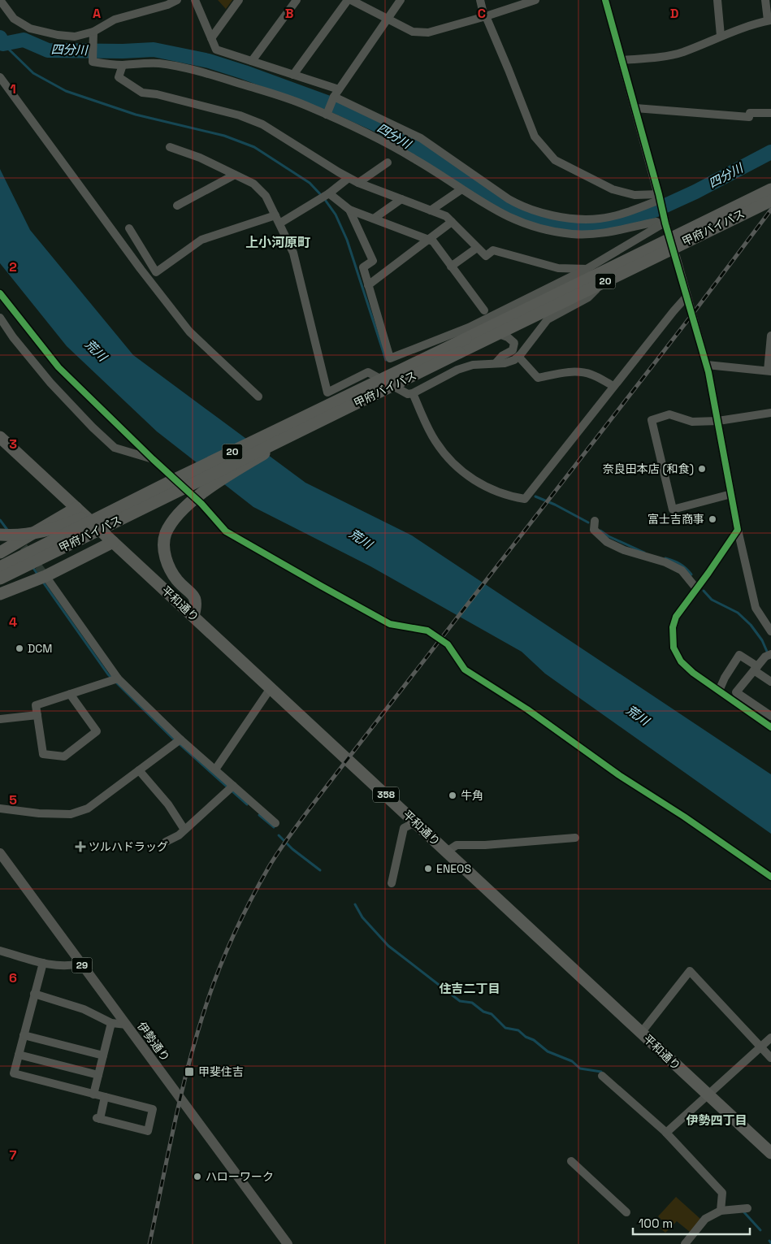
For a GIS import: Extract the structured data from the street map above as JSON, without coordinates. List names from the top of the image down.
{
  "streets": {
    "highway": [
      "甲府バイパス",
      "20",
      "平和通り",
      "358"
    ],
    "main road": ["29", "伊勢通り"]
  },
  "districts": ["上小河原町", "住吉二丁目", "伊勢四丁目"],
  "water": ["四分川", "荒川"],
  "places": {
    "other": [
      "奈良田本店 (和食)",
      "富士吉商事",
      "DCM",
      "牛角",
      "ENEOS",
      "ハローワーク"
    ],
    "health": ["ツルハドラッグ"],
    "transit": ["甲斐住吉"]
  },
  "scale_bar": "100 m",
  "grid": {
    "columns": [
      "A",
      "B",
      "C",
      "D"
    ],
    "rows": [
      "1",
      "2",
      "3",
      "4",
      "5",
      "6",
      "7"
    ]
  }
}
